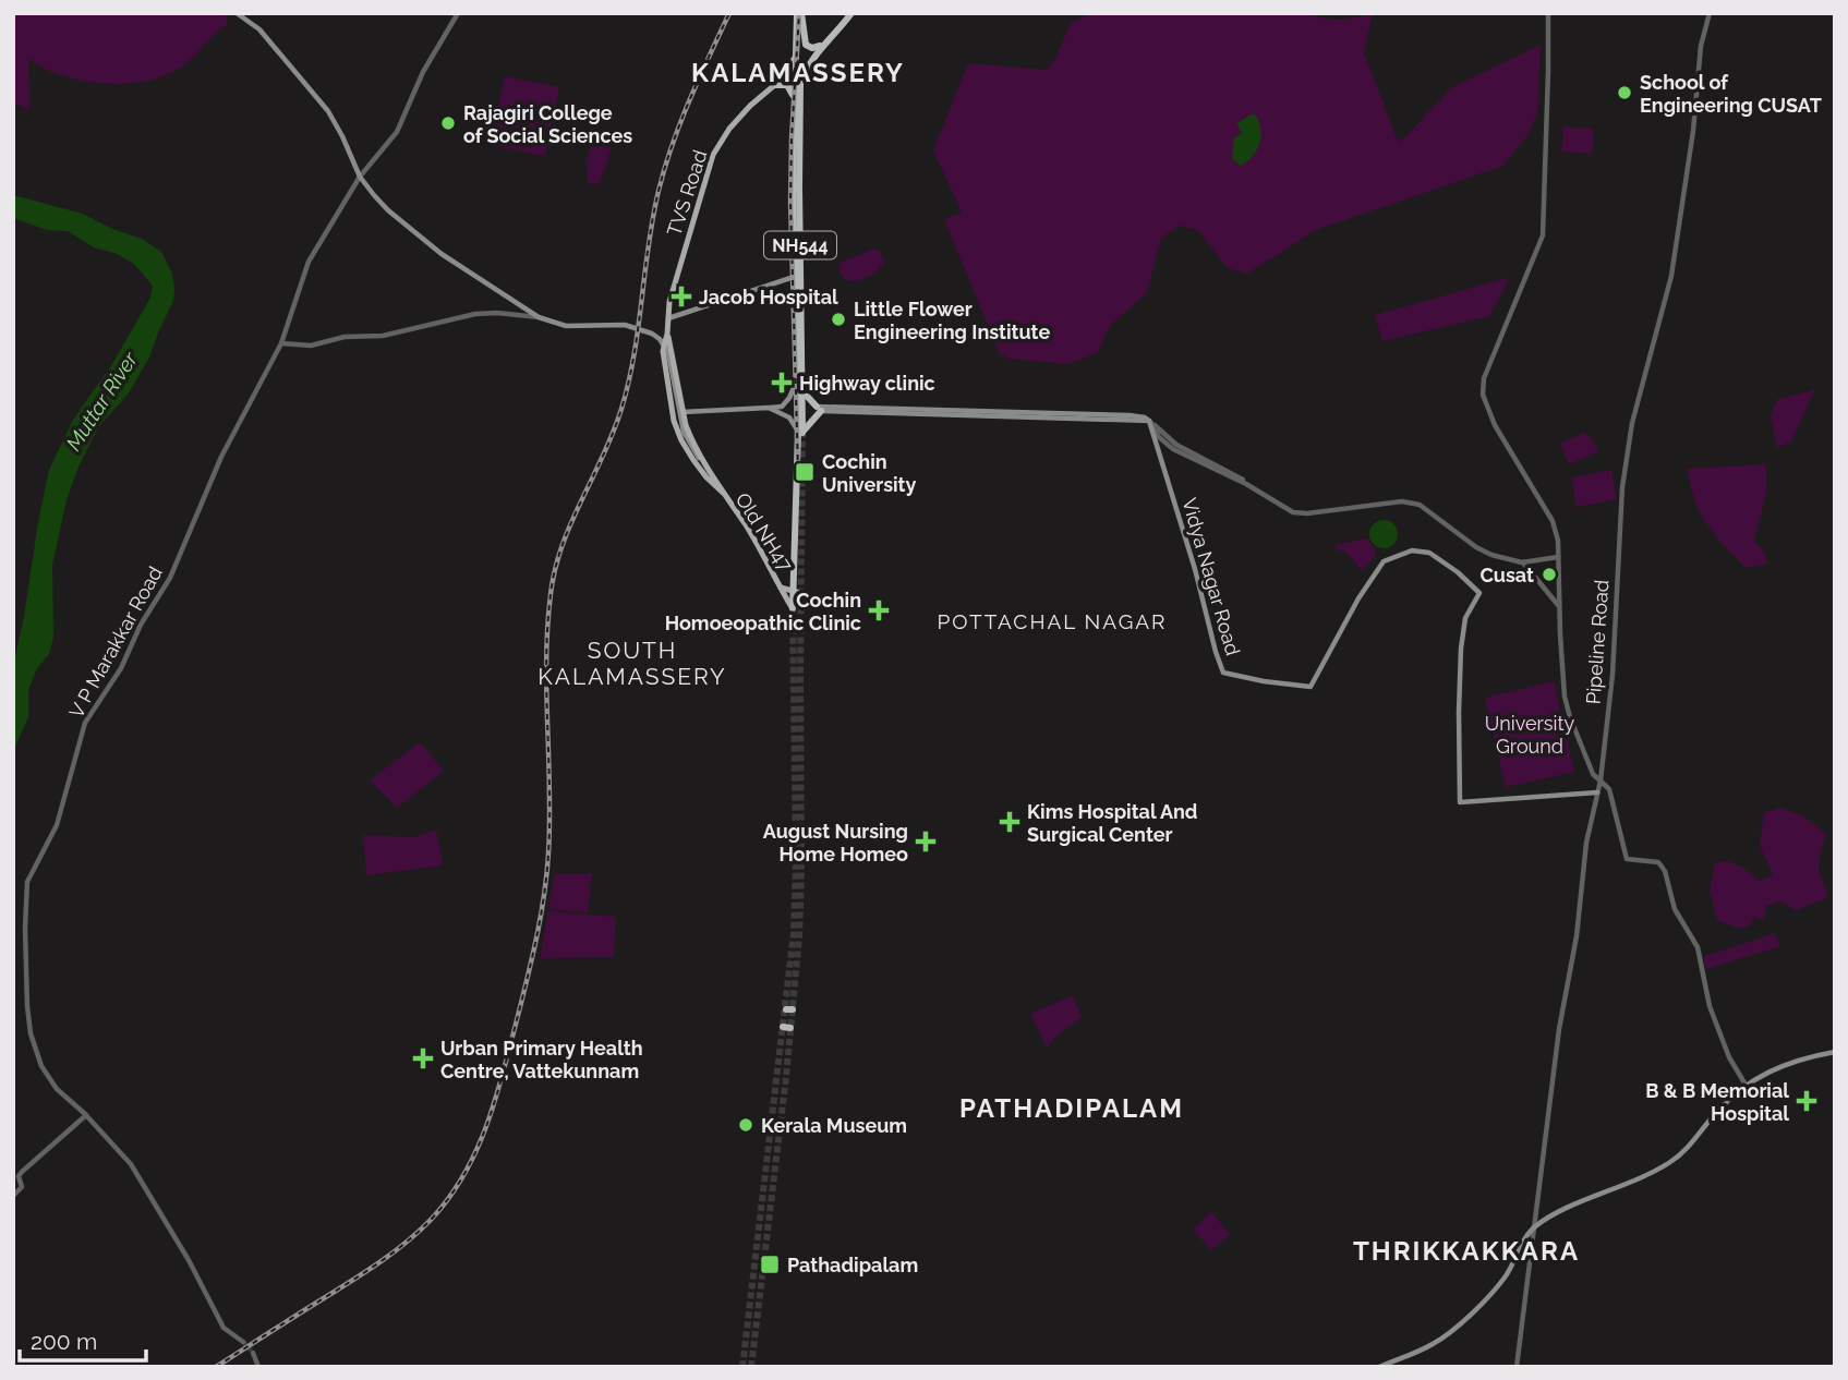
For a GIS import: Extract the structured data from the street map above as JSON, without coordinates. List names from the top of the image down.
{
  "streets": {
    "highway": ["NH544"],
    "main road": ["TVS Road", "Old NH47", "Vidya Nagar Road"],
    "street": ["V P Marakkar Road", "Pipeline Road"]
  },
  "crossings": [
    ["TVS Road", "Old NH47"],
    ["Vidya Nagar Road", "Pipeline Road"]
  ],
  "districts": [
    "KALAMASSERY",
    "POTTACHAL NAGAR",
    "SOUTH KALAMASSERY",
    "PATHADIPALAM",
    "THRIKKAKKARA"
  ],
  "water": ["Muttar River"],
  "parks": ["University Ground"],
  "places": {
    "other": [
      "School of Engineering CUSAT",
      "Rajagiri College of Social Sciences",
      "Little Flower Engineering Institute",
      "Cusat",
      "Kerala Museum"
    ],
    "health": [
      "Jacob Hospital",
      "Highway clinic",
      "Cochin Homoeopathic Clinic",
      "Kims Hospital And Surgical Center",
      "August Nursing Home Homeo",
      "Urban Primary Health Centre, Vattekunnam",
      "B & B Memorial Hospital"
    ],
    "transit": ["Cochin University", "Pathadipalam"]
  },
  "scale_bar": "200 m"
}
